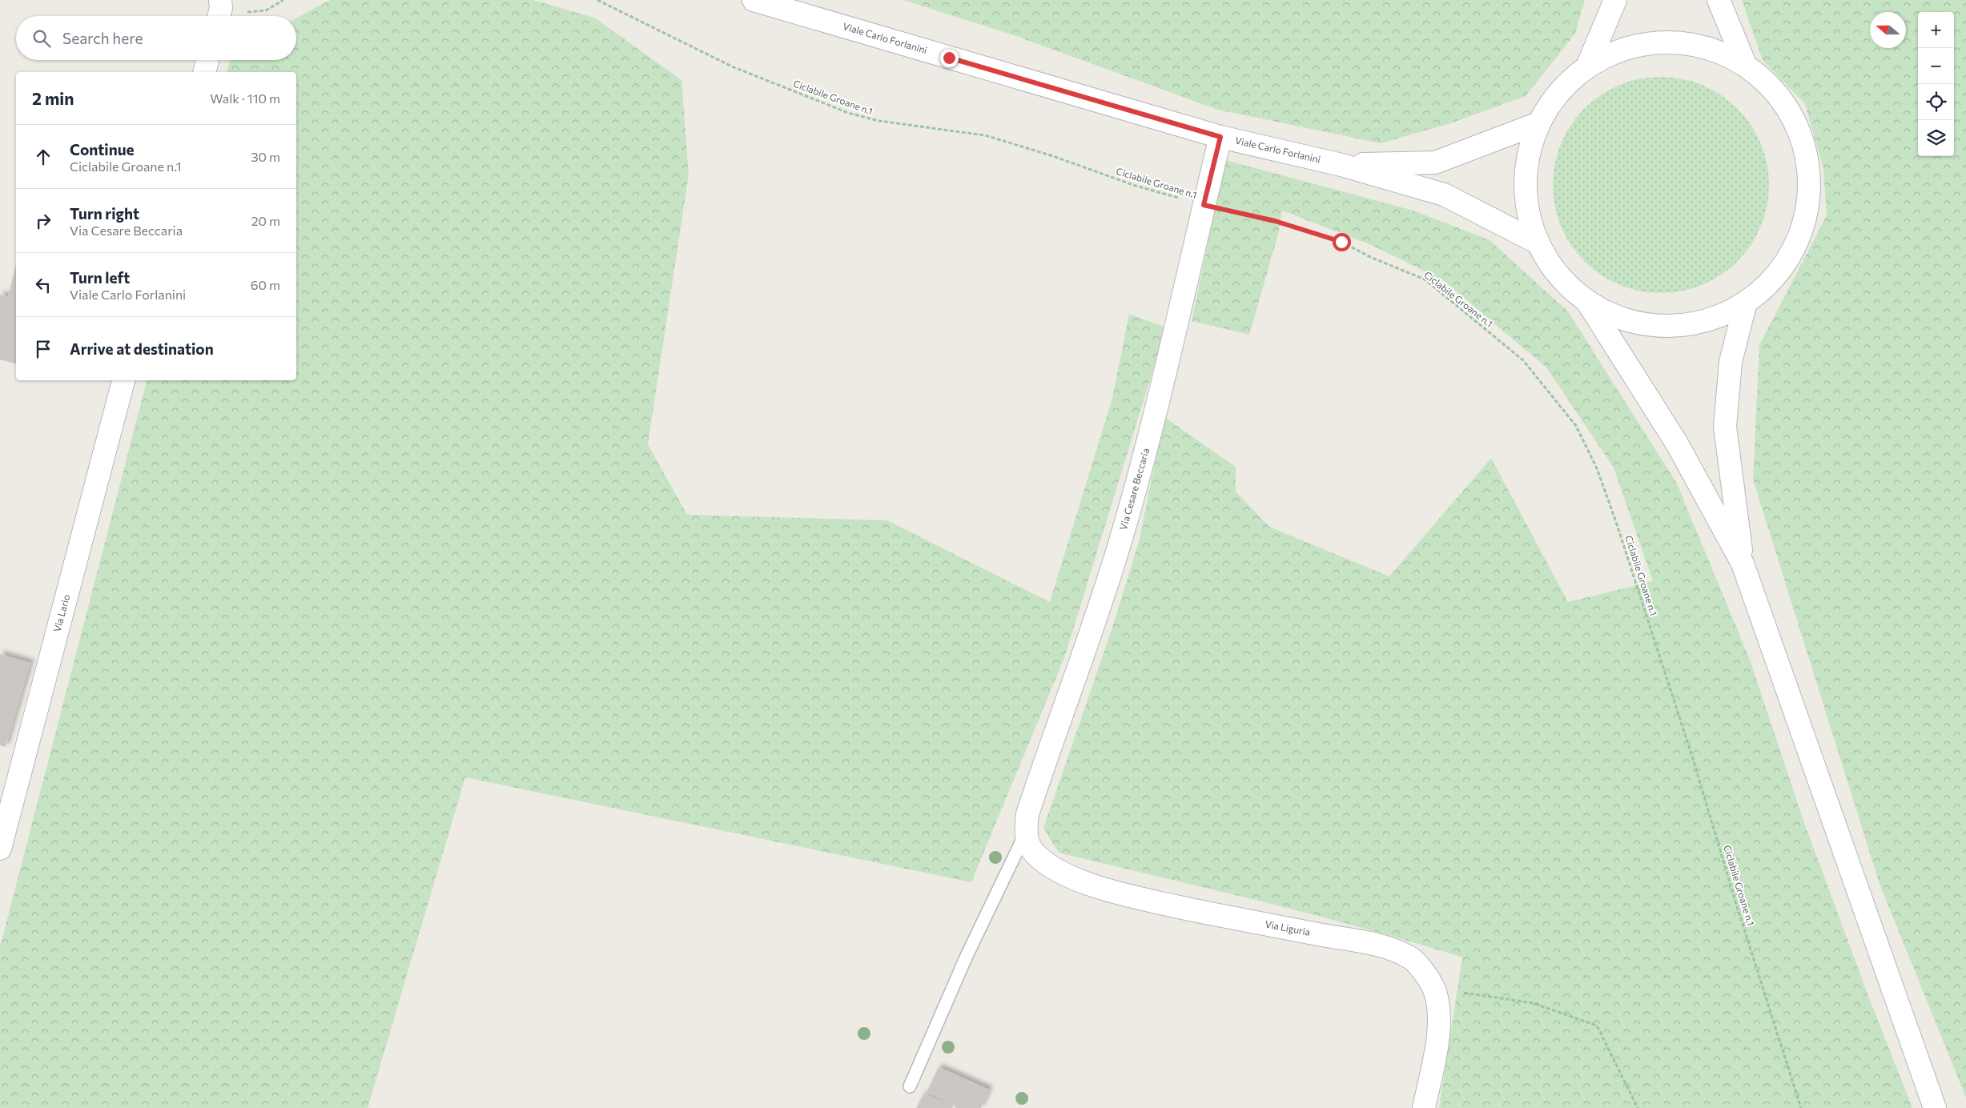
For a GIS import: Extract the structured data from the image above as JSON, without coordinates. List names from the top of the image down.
{
  "streets": {
    "street": [
      "Viale Carlo Forlanini",
      "Via Cesare Beccaria",
      "Via Lario",
      "Via Liguria"
    ],
    "path": ["Ciclabile Groane n.1"]
  },
  "crossings": [
    ["Viale Carlo Forlanini", "Via Cesare Beccaria"],
    ["Ciclabile Groane n.1", "Via Cesare Beccaria"],
    ["Via Cesare Beccaria", "Via Liguria"]
  ],
  "north": "left",
  "page": {
    "map_buttons": ["+", "−"],
    "search": "Search here",
    "heading": ["2 min", "Walk · 110 m"],
    "list": [
      ["Continue", "Ciclabile Groane n.1", "30 m"],
      ["Turn right", "Via Cesare Beccaria", "20 m"],
      ["Turn left", "Viale Carlo Forlanini", "60 m"],
      "Arrive at destination"
    ]
  }
}
